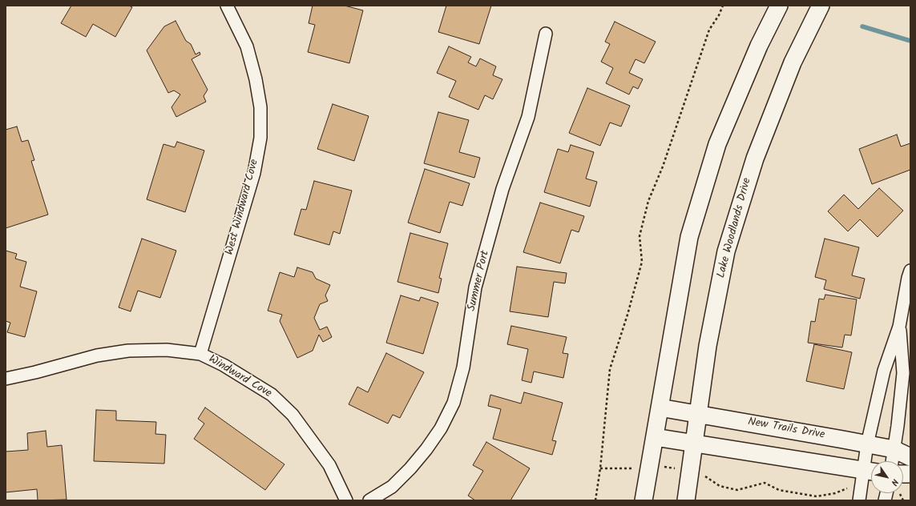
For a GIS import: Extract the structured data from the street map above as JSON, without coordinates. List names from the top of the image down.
{
  "streets": {
    "main road": ["Lake Woodlands Drive", "New Trails Drive"],
    "street": ["West Windward Cove", "Summer Port", "Windward Cove"]
  },
  "crossings": [
    ["West Windward Cove", "Windward Cove"],
    ["Lake Woodlands Drive", "New Trails Drive"]
  ],
  "north": "bottom right"
}
